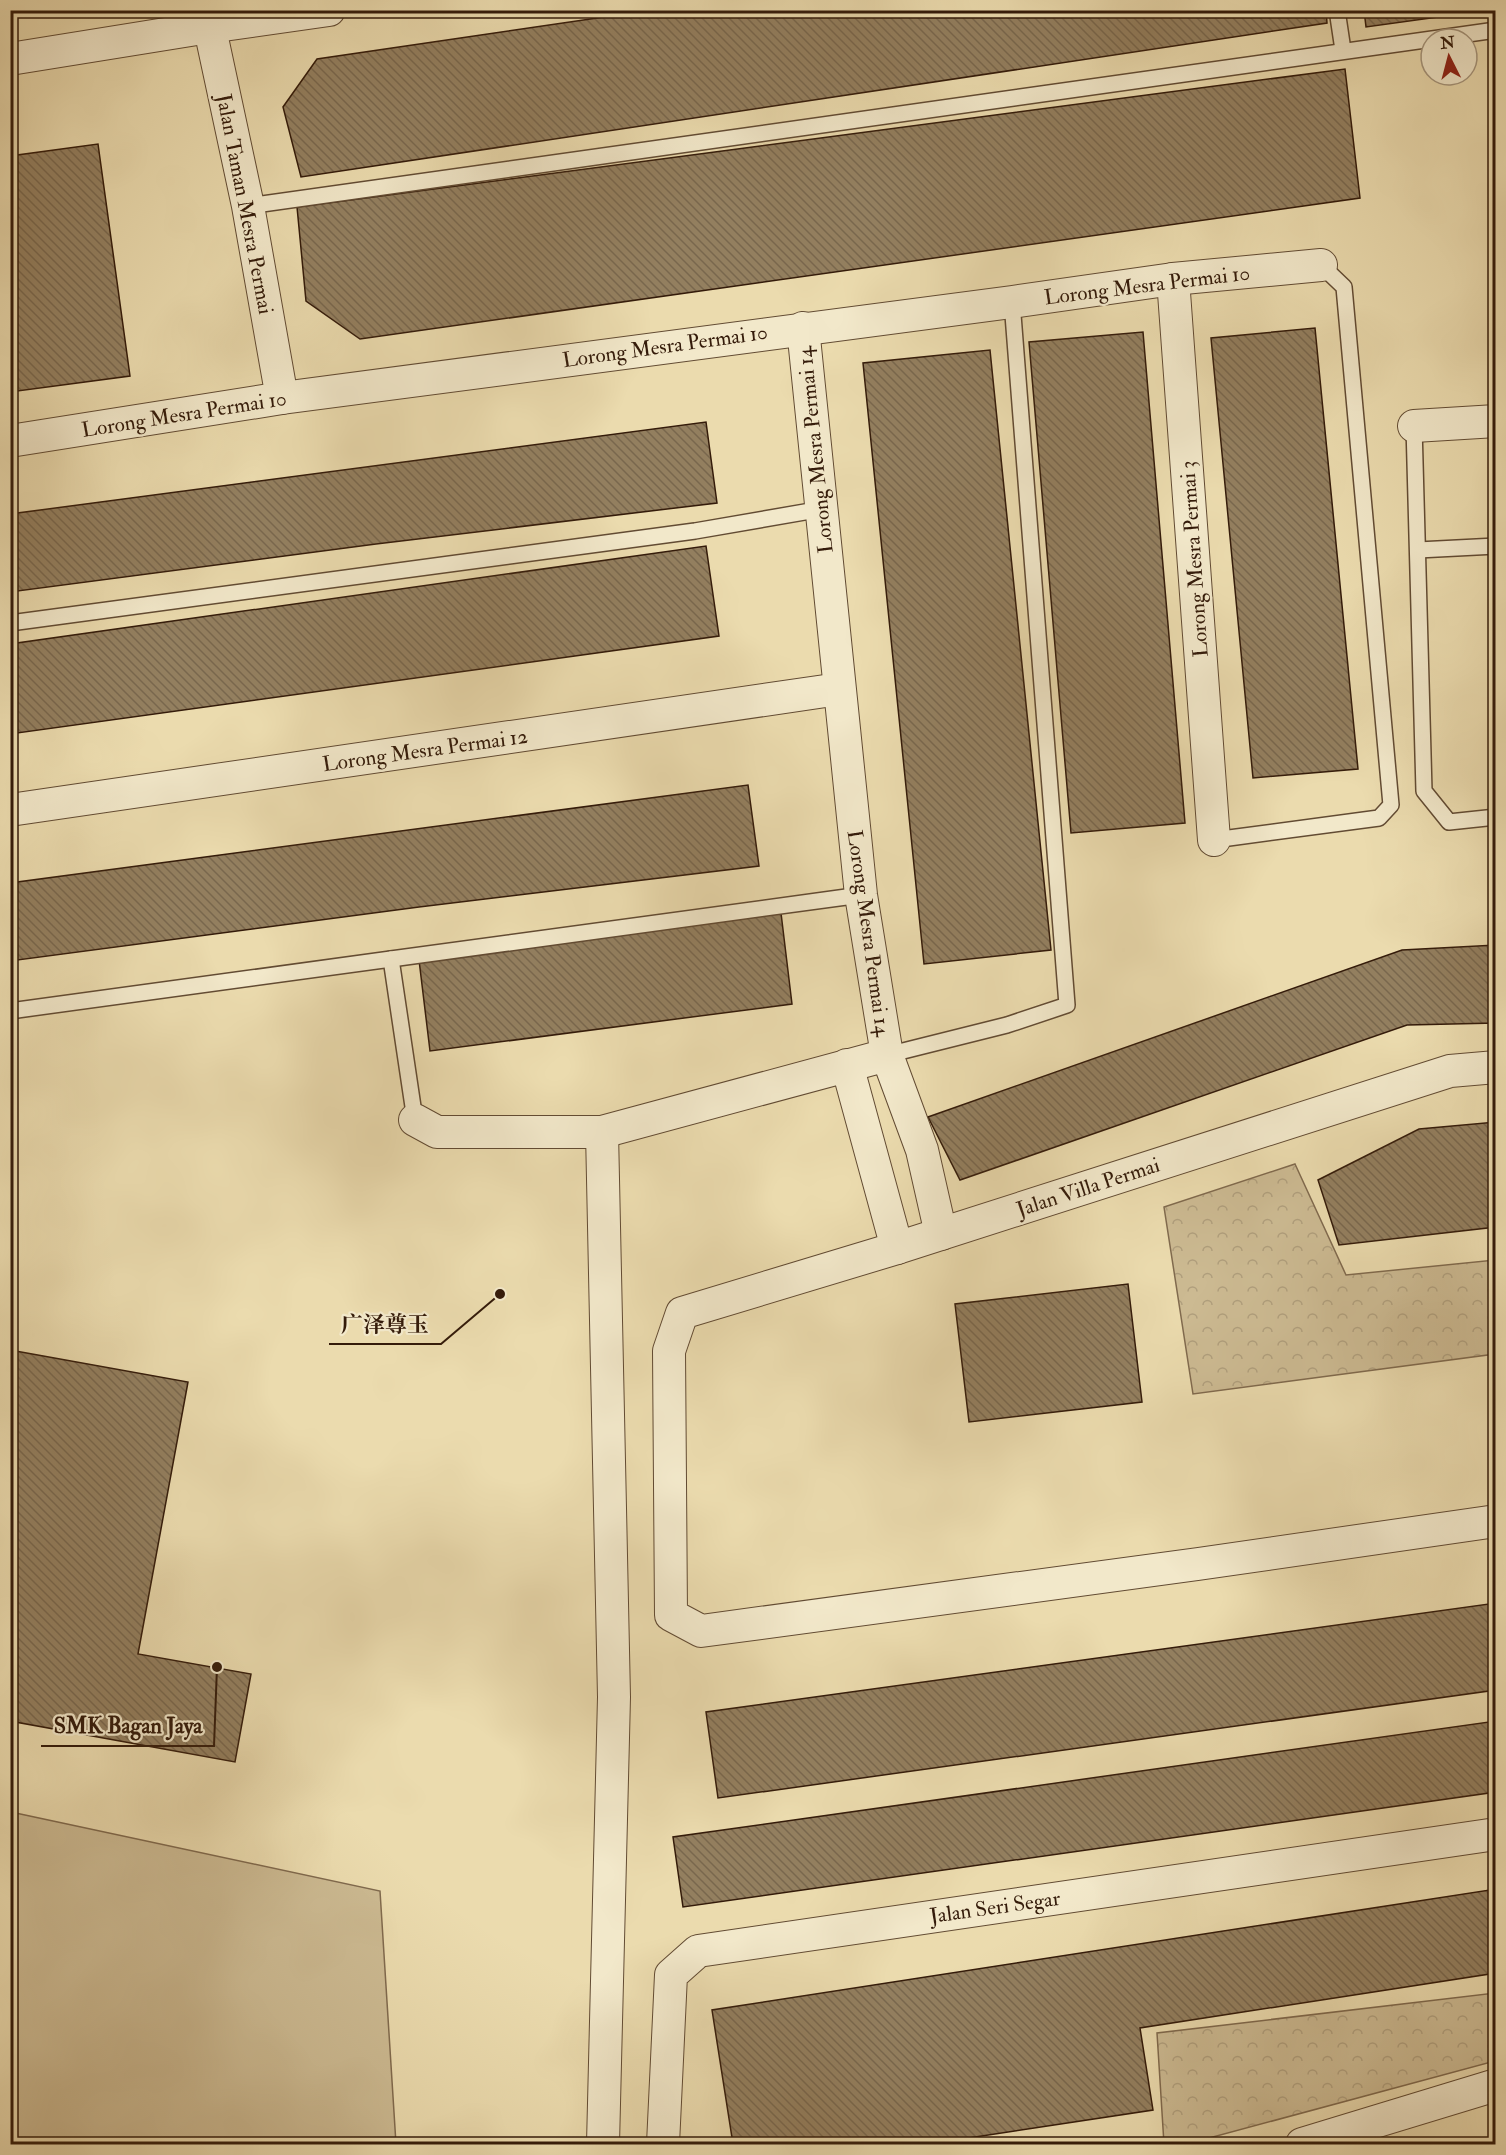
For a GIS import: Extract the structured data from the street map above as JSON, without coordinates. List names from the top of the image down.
{
  "streets": {
    "street": [
      "Jalan Taman Mesra Permai",
      "Lorong Mesra Permai 10",
      "Lorong Mesra Permai 14",
      "Lorong Mesra Permai 3",
      "Lorong Mesra Permai 12",
      "Jalan Villa Permai",
      "Jalan Seri Segar"
    ]
  },
  "crossings": [
    ["Jalan Taman Mesra Permai", "Lorong Mesra Permai 10"],
    ["Lorong Mesra Permai 10", "Lorong Mesra Permai 14"],
    ["Lorong Mesra Permai 10", "Lorong Mesra Permai 3"],
    ["Lorong Mesra Permai 14", "Lorong Mesra Permai 12"]
  ],
  "places": ["广泽尊玉", "SMK Bagan Jaya"],
  "north": "top"
}
